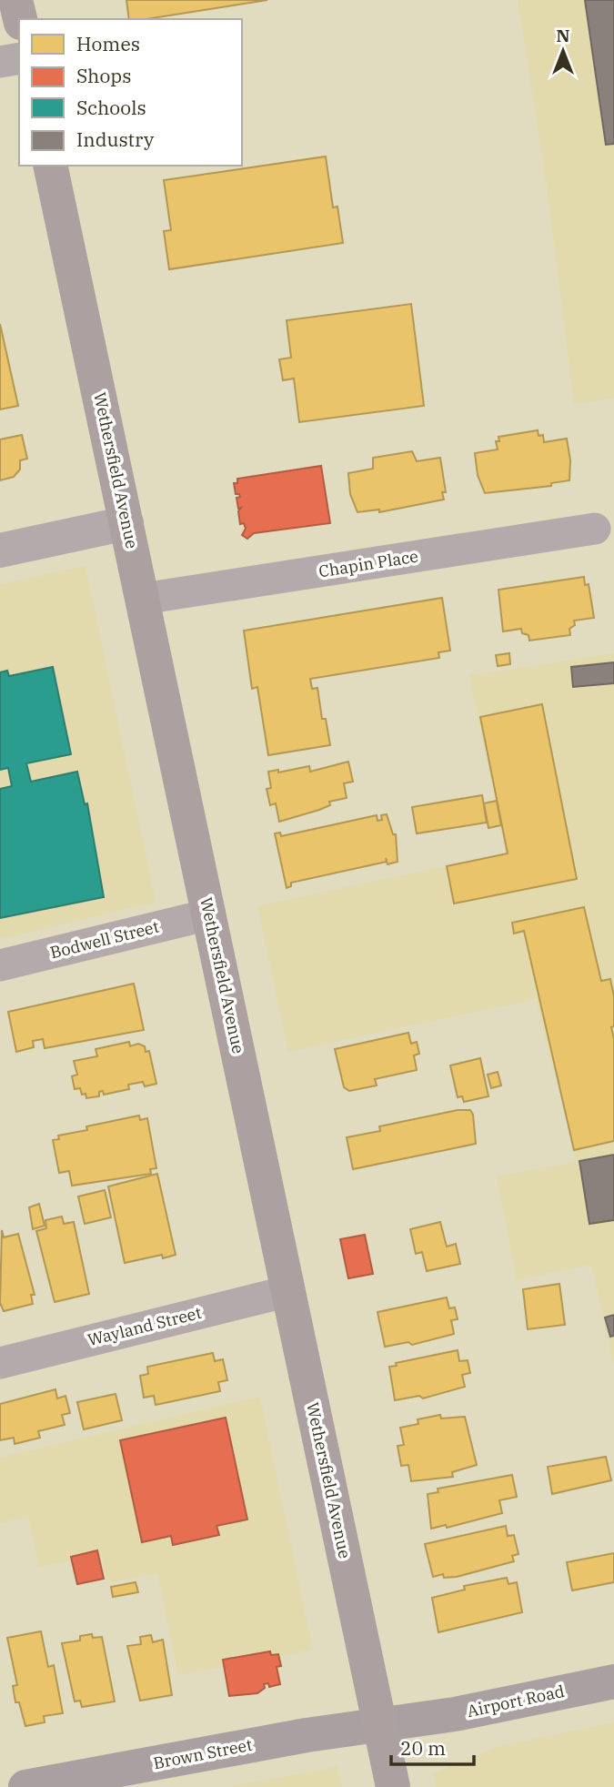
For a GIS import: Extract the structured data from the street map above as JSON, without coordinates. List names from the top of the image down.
{
  "streets": {
    "main road": ["Wethersfield Avenue", "Airport Road", "Brown Street"],
    "street": ["Chapin Place", "Bodwell Street", "Wayland Street"]
  },
  "crossings": [
    ["Wethersfield Avenue", "Chapin Place"],
    ["Wethersfield Avenue", "Bodwell Street"],
    ["Wethersfield Avenue", "Wayland Street"],
    ["Wethersfield Avenue", "Airport Road"],
    ["Wethersfield Avenue", "Brown Street"],
    ["Airport Road", "Brown Street"]
  ],
  "legend": [
    "Homes",
    "Shops",
    "Schools",
    "Industry"
  ],
  "scale_bar": "20 m",
  "north": "top"
}
